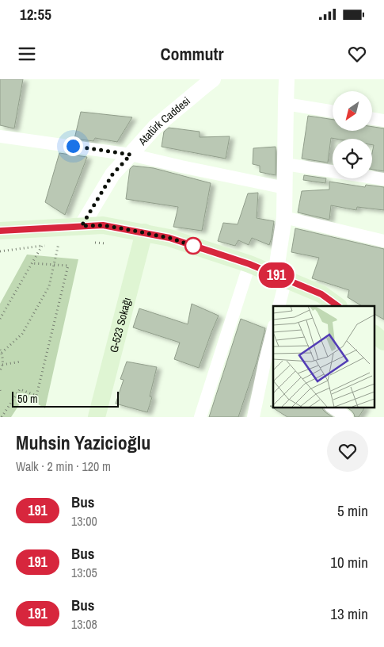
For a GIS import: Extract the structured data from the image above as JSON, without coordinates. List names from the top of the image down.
{
  "streets": {
    "main road": ["G-523 Sokağı"],
    "street": ["Atatürk Caddesi"]
  },
  "lines": ["bus line 191"],
  "scale_bar": "50 m",
  "north": "bottom left",
  "page": {
    "status": "12:55",
    "header": "Commutr",
    "on_map": "191",
    "scale": "50 m",
    "heading": ["Muhsin Yazicioğlu", "Walk · 2 min · 120 m"],
    "list": [
      {
        "mark": "191",
        "name": "Bus",
        "note": "13:00",
        "value": "5 min"
      },
      {
        "mark": "191",
        "name": "Bus",
        "note": "13:05",
        "value": "10 min"
      },
      {
        "mark": "191",
        "name": "Bus",
        "note": "13:08",
        "value": "13 min"
      }
    ]
  }
}
